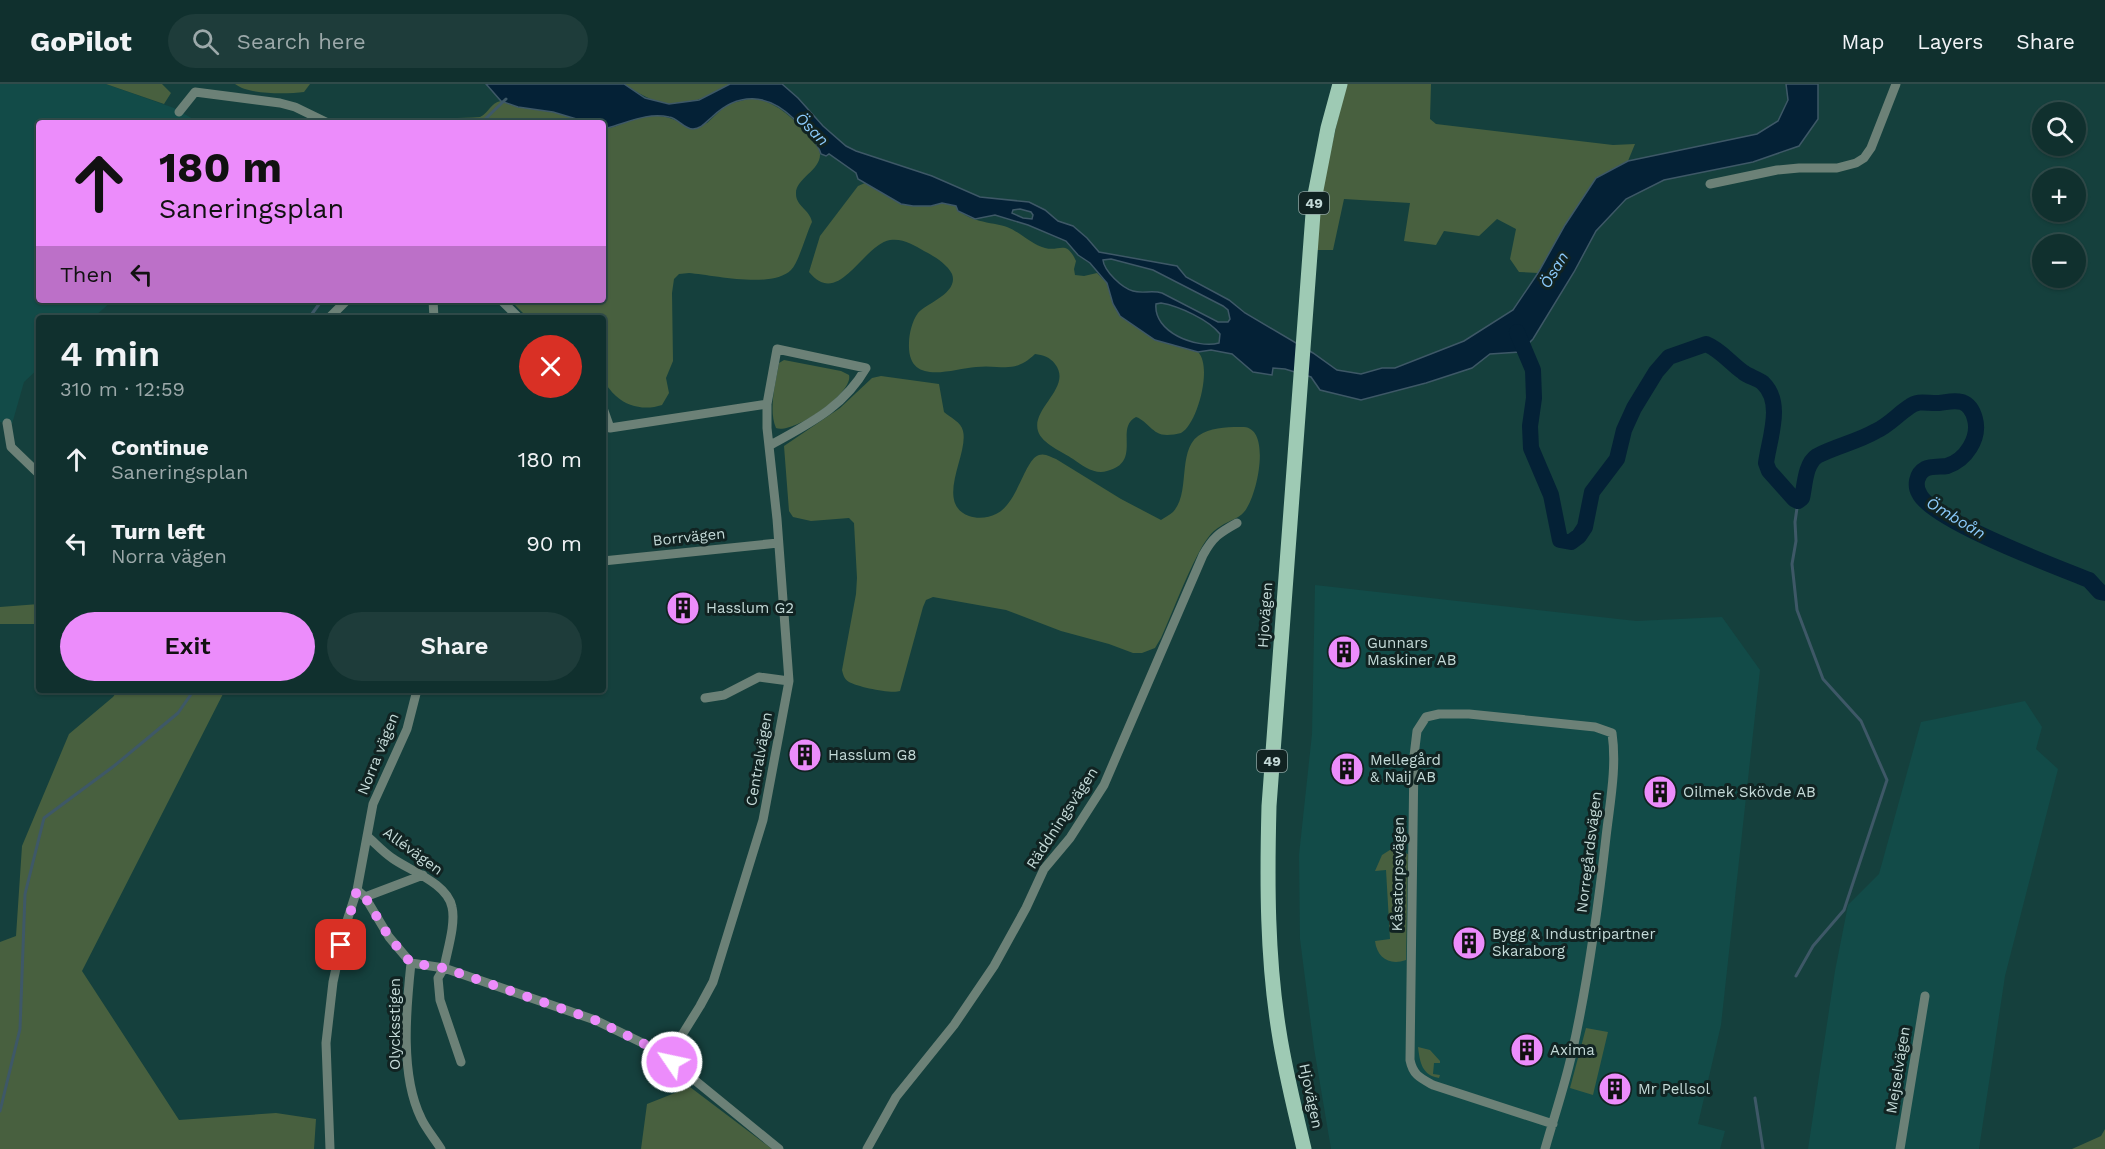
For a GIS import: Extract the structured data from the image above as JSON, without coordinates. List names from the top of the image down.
{
  "streets": {
    "main road": ["49", "Hjovägen"],
    "street": [
      "Borrvägen",
      "Norra vägen",
      "Centralvägen",
      "Räddningsvägen",
      "Allévägen",
      "Norregårdsvägen",
      "Kåsatorpsvägen",
      "Olycksstigen",
      "Mejselvägen"
    ]
  },
  "crossings": [
    ["Borrvägen", "Centralvägen"],
    ["Norra vägen", "Allévägen"],
    ["Norregårdsvägen", "Kåsatorpsvägen"]
  ],
  "water": ["Ösan", "Ömboån"],
  "places": {
    "building": [
      "Hasslum G2",
      "Gunnars Maskiner AB",
      "Hasslum G8",
      "Mellegård & Naij AB",
      "Oilmek Skövde AB",
      "Bygg & Industripartner Skaraborg",
      "Axima",
      "Mr Pellsol"
    ]
  },
  "page": {
    "header": "GoPilot",
    "search": "Search here",
    "nav": ["Map", "Layers", "Share"],
    "map_buttons": ["+", "−"],
    "turn": ["180 m", "Saneringsplan"],
    "then": "Then",
    "heading": ["4 min", "310 m · 12:59"],
    "list": [
      {
        "name": "Continue",
        "note": "Saneringsplan",
        "value": "180 m"
      },
      {
        "name": "Turn left",
        "note": "Norra vägen",
        "value": "90 m"
      }
    ],
    "buttons": ["Exit", "Share"]
  }
}
